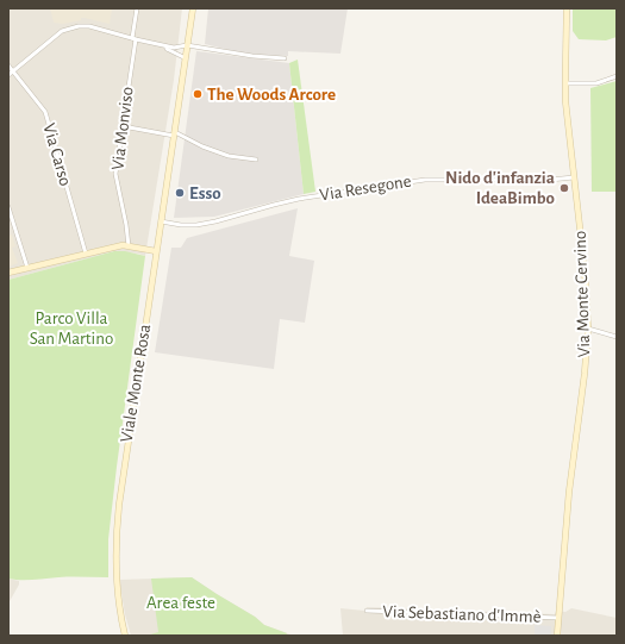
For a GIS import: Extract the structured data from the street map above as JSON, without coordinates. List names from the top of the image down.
{
  "streets": {
    "street": [
      "Via Monviso",
      "Via Carso",
      "Via Resegone",
      "Via Monte Cervino",
      "Viale Monte Rosa",
      "Via Sebastiano d'Immè"
    ]
  },
  "crossings": [
    ["Via Resegone", "Via Monte Cervino"],
    ["Via Resegone", "Viale Monte Rosa"],
    ["Via Monte Cervino", "Via Sebastiano d'Immè"]
  ],
  "parks": ["Parco Villa San Martino", "Area feste"],
  "places": ["The Woods Arcore", "Nido d'infanzia IdeaBimbo", "Esso"]
}
